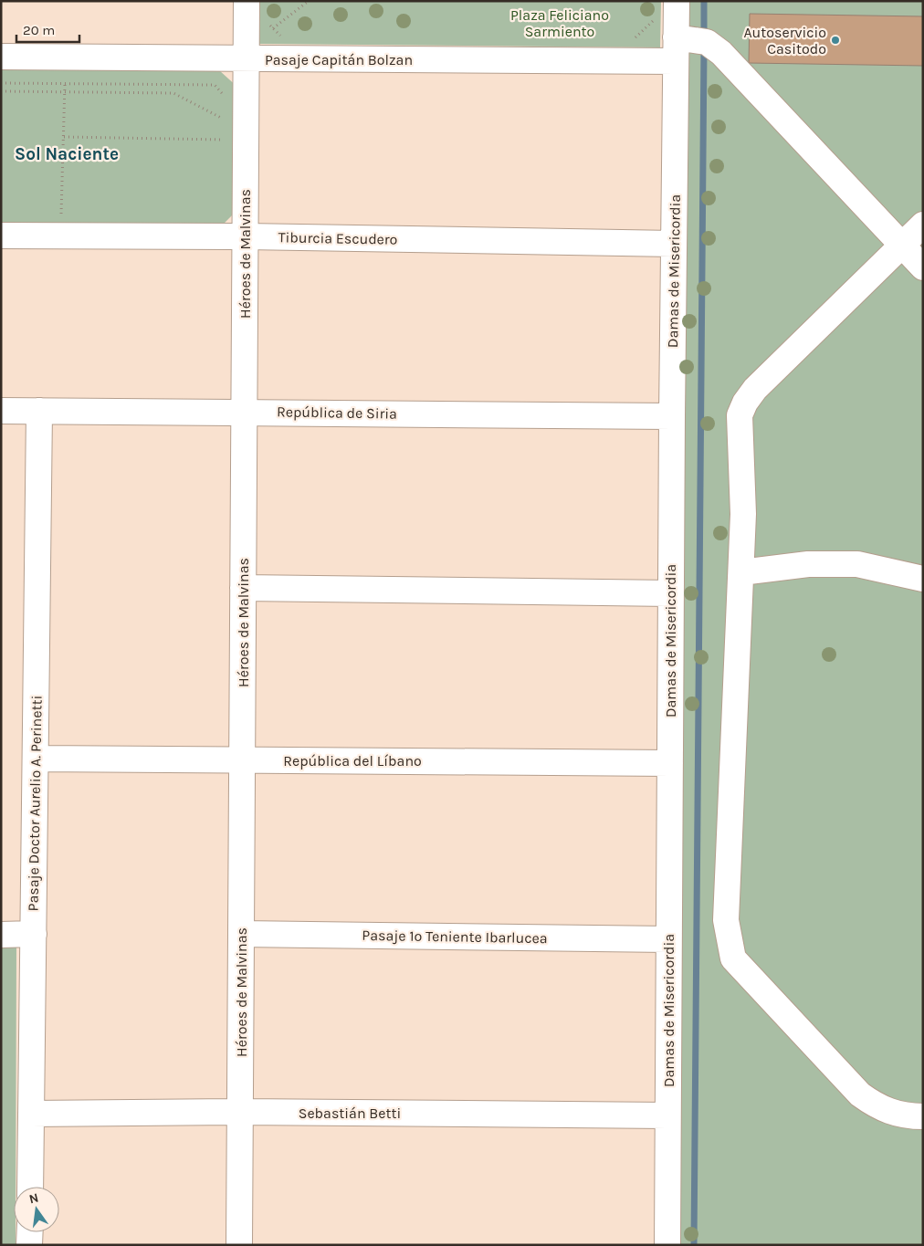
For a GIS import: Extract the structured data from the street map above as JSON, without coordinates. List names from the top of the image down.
{
  "streets": {
    "street": [
      "Pasaje Capitán Bolzan",
      "Tiburcia Escudero",
      "Héroes de Malvinas",
      "Damas de Misericordia",
      "República de Siria",
      "República del Líbano",
      "Pasaje Doctor Aurelio A. Perinetti",
      "Pasaje 1º Teniente Ibarlucea",
      "Sebastián Betti"
    ]
  },
  "crossings": [
    ["Pasaje Capitán Bolzan", "Héroes de Malvinas"],
    ["Pasaje Capitán Bolzan", "Damas de Misericordia"],
    ["Tiburcia Escudero", "Héroes de Malvinas"],
    ["Tiburcia Escudero", "Damas de Misericordia"],
    ["Héroes de Malvinas", "República de Siria"],
    ["Héroes de Malvinas", "República del Líbano"],
    ["Héroes de Malvinas", "Pasaje 1º Teniente Ibarlucea"],
    ["Héroes de Malvinas", "Sebastián Betti"],
    ["Damas de Misericordia", "República de Siria"],
    ["Damas de Misericordia", "República del Líbano"],
    ["Damas de Misericordia", "Pasaje 1º Teniente Ibarlucea"],
    ["Damas de Misericordia", "Sebastián Betti"],
    ["República de Siria", "Pasaje Doctor Aurelio A. Perinetti"],
    ["República del Líbano", "Pasaje Doctor Aurelio A. Perinetti"],
    ["Pasaje Doctor Aurelio A. Perinetti", "Sebastián Betti"]
  ],
  "districts": ["Sol Naciente"],
  "parks": ["Plaza Feliciano Sarmiento"],
  "places": ["Autoservicio Casitodo"],
  "scale_bar": "20 m",
  "north": "top"
}
